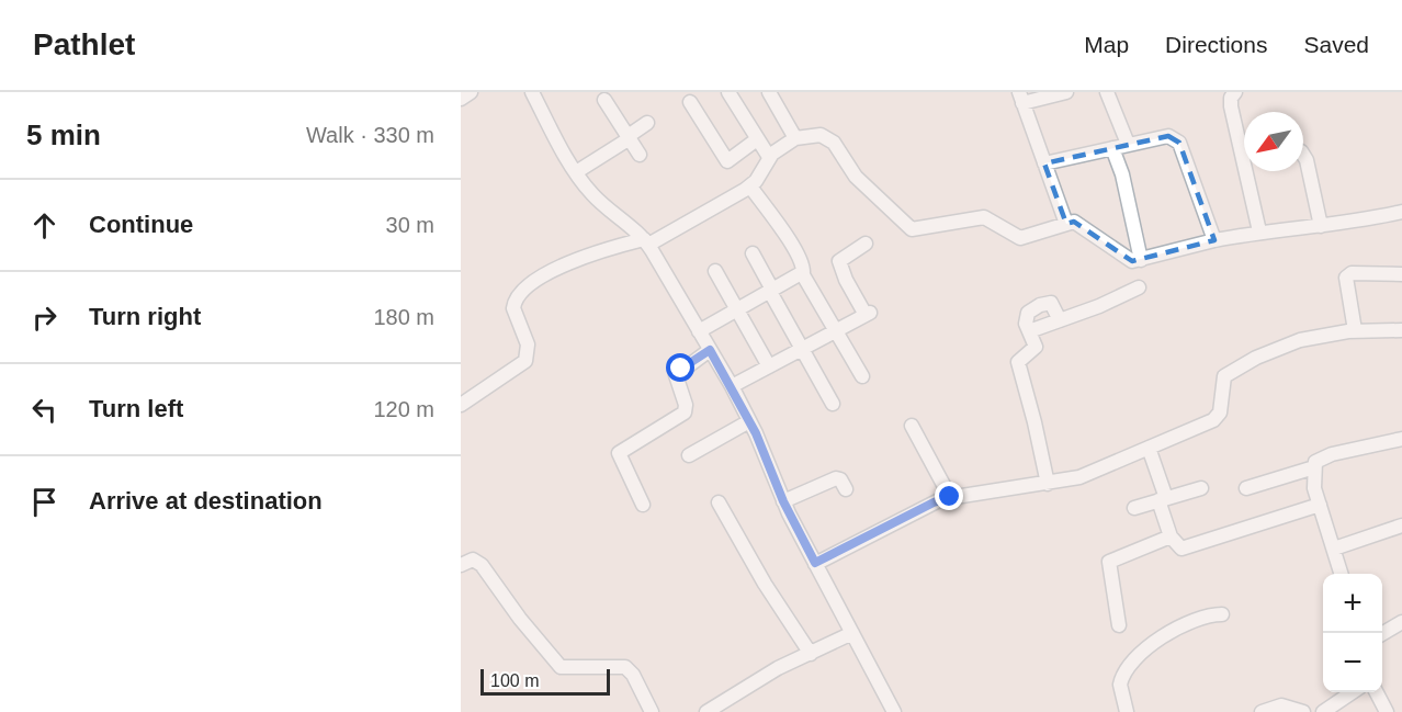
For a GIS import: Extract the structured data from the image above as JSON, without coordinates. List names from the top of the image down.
{
  "scale_bar": "100 m",
  "north": "bottom left",
  "page": {
    "header": "Pathlet",
    "nav": ["Map", "Directions", "Saved"],
    "heading": ["5 min", "Walk · 330 m"],
    "list": [
      ["Continue", "30 m"],
      ["Turn right", "180 m"],
      ["Turn left", "120 m"],
      "Arrive at destination"
    ],
    "map_buttons": ["+", "−"],
    "scale": "100 m"
  }
}
